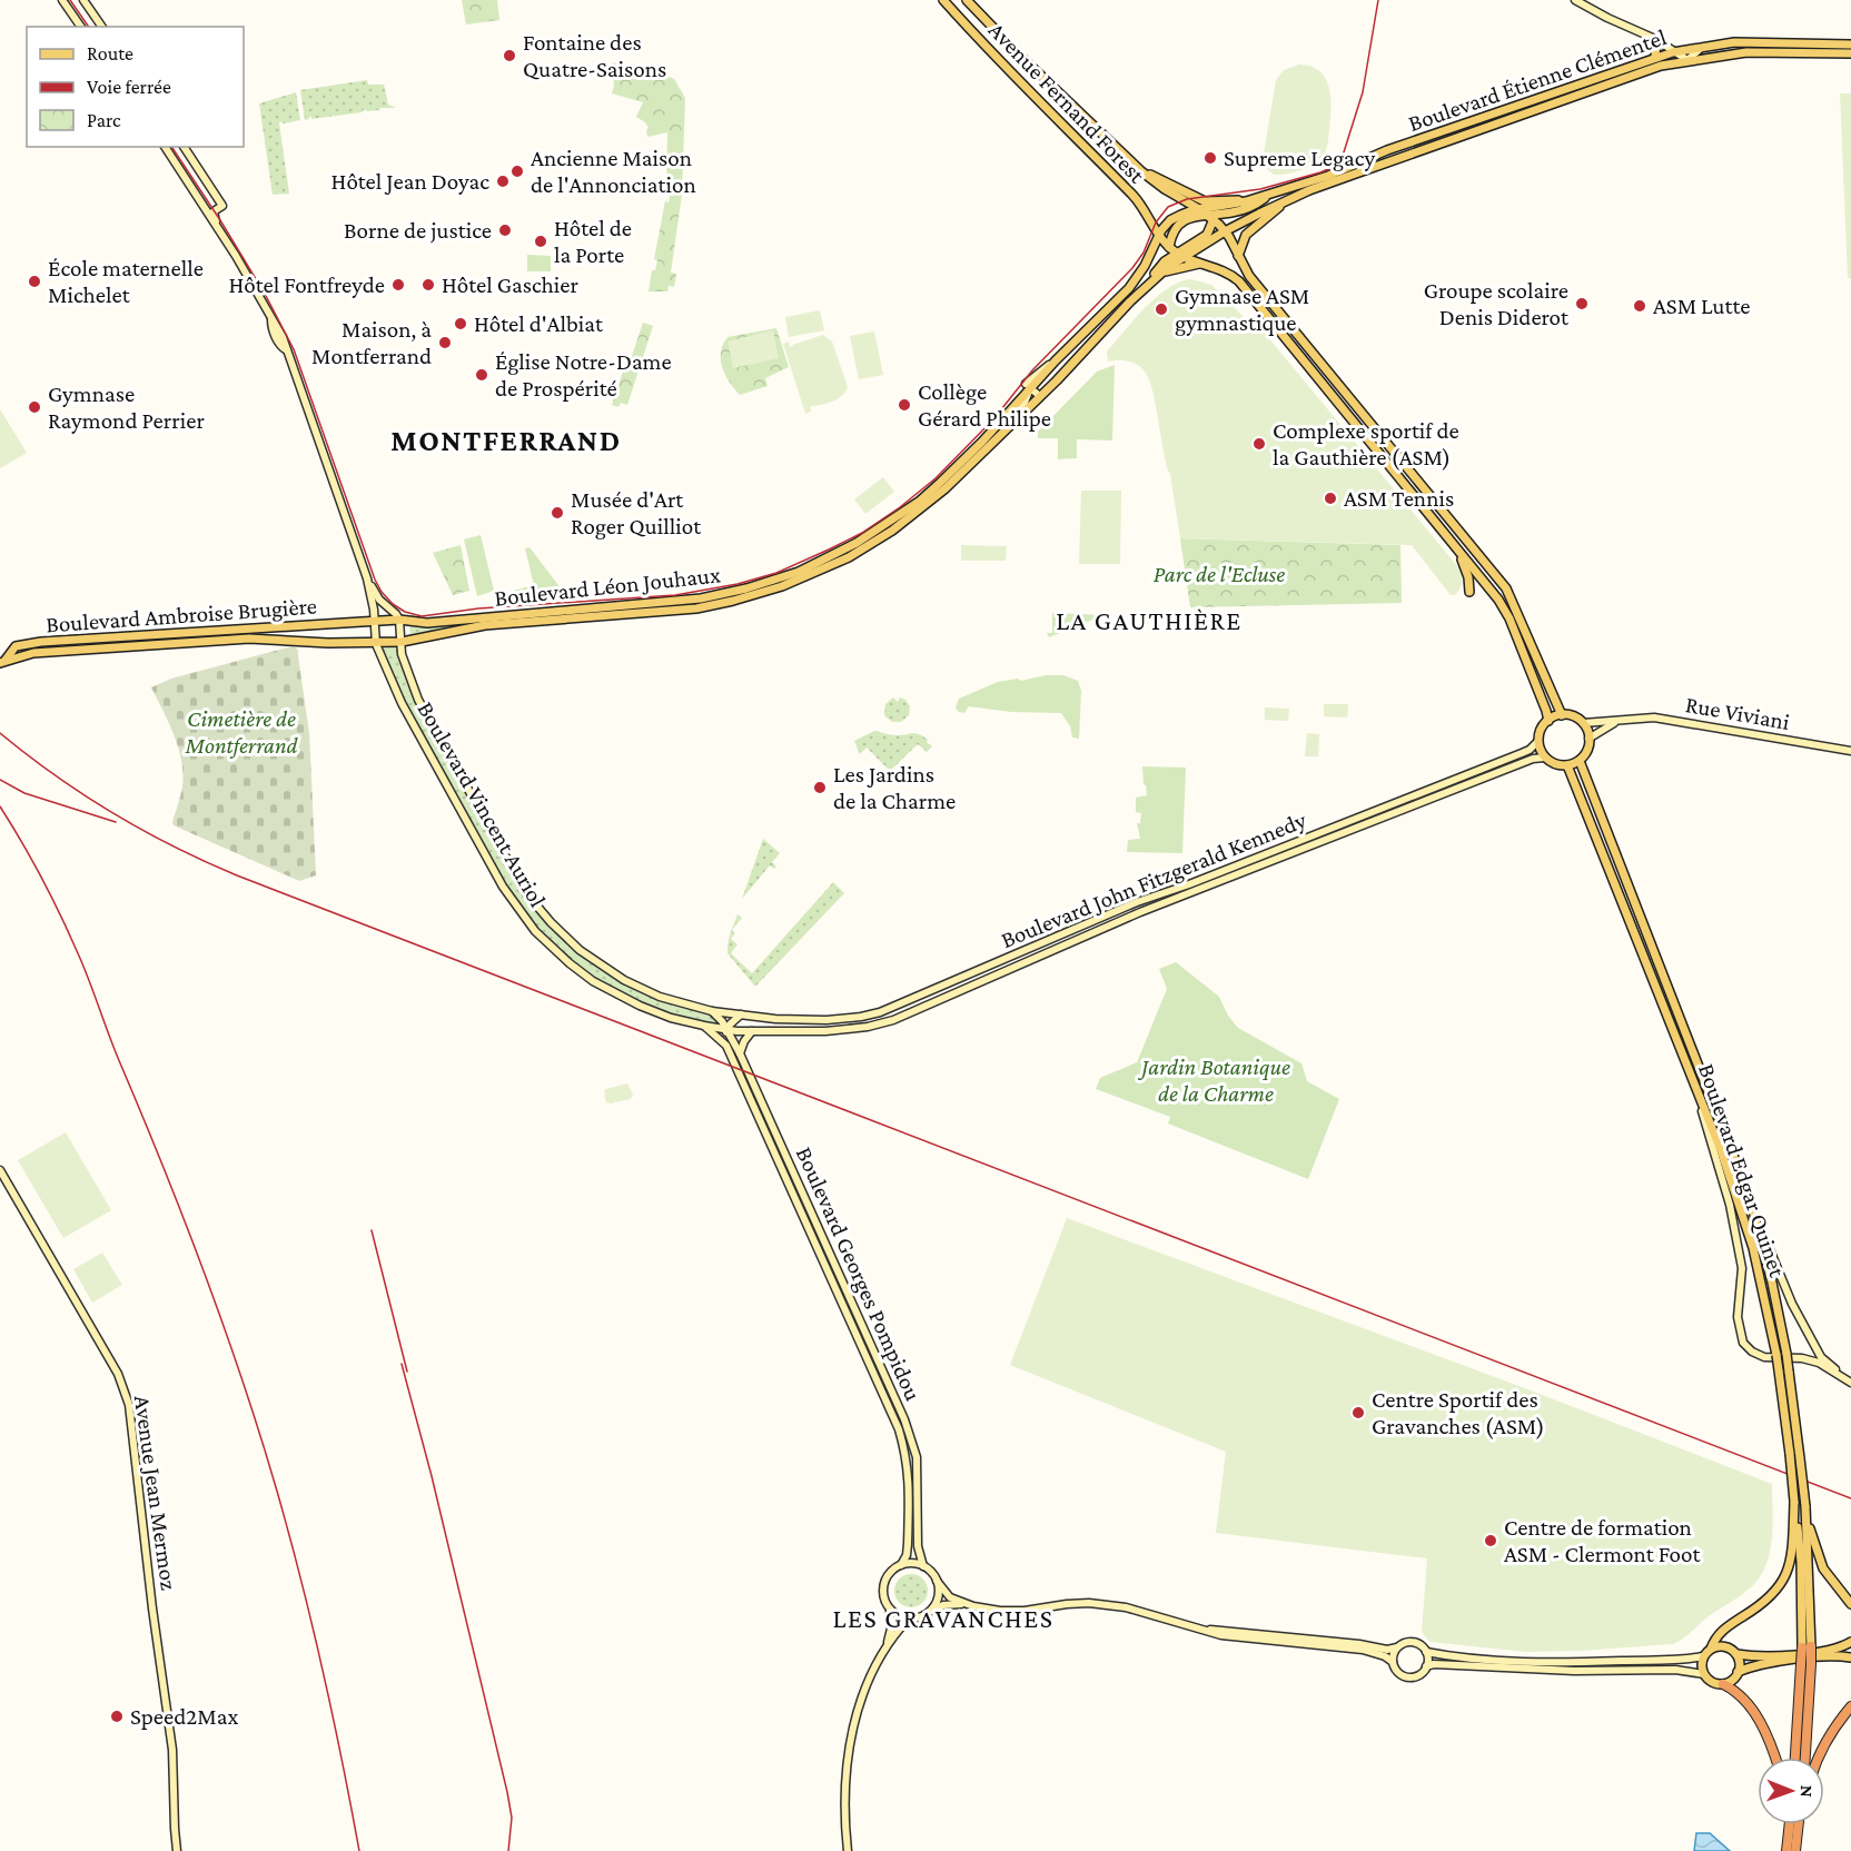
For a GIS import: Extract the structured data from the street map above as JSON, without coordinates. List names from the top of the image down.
{
  "streets": {
    "main road": [
      "Boulevard Étienne Clémentel",
      "Avenue Fernand Forest",
      "Boulevard Léon Jouhaux",
      "Boulevard Ambroise Brugière",
      "Rue Viviani",
      "Boulevard Vincent Auriol",
      "Boulevard John Fitzgerald Kennedy",
      "Boulevard Edgar Quinet",
      "Boulevard Georges Pompidou",
      "Avenue Jean Mermoz"
    ]
  },
  "crossings": [
    ["Avenue Fernand Forest", "Boulevard Léon Jouhaux"],
    ["Boulevard Léon Jouhaux", "Boulevard Ambroise Brugière"],
    ["Boulevard Léon Jouhaux", "Boulevard Vincent Auriol"],
    ["Boulevard Ambroise Brugière", "Boulevard Vincent Auriol"],
    ["Rue Viviani", "Boulevard John Fitzgerald Kennedy"],
    ["Rue Viviani", "Boulevard Edgar Quinet"],
    ["Boulevard Vincent Auriol", "Boulevard John Fitzgerald Kennedy"],
    ["Boulevard Vincent Auriol", "Boulevard Georges Pompidou"],
    ["Boulevard John Fitzgerald Kennedy", "Boulevard Edgar Quinet"]
  ],
  "districts": ["MONTFERRAND", "LA GAUTHIÈRE", "LES GRAVANCHES"],
  "parks": ["Parc de l'Ecluse", "Cimetière de Montferrand", "Jardin Botanique de la Charme"],
  "places": [
    "Fontaine des Quatre-Saisons",
    "Supreme Legacy",
    "Ancienne Maison de l'Annonciation",
    "Hôtel Jean Doyac",
    "Borne de justice",
    "Hôtel de la Porte",
    "École maternelle Michelet",
    "Hôtel Fontfreyde",
    "Hôtel Gaschier",
    "Groupe scolaire Denis Diderot",
    "ASM Lutte",
    "Gymnase ASM gymnastique",
    "Hôtel d'Albiat",
    "Maison, à Montferrand",
    "Église Notre-Dame de Prospérité",
    "Collège Gérard Philipe",
    "Gymnase Raymond Perrier",
    "Complexe sportif de la Gauthière (ASM)",
    "ASM Tennis",
    "Musée d'Art Roger Quilliot",
    "Les Jardins de la Charme",
    "Centre Sportif des Gravanches (ASM)",
    "Centre de formation ASM - Clermont Foot",
    "Speed2Max"
  ],
  "legend": ["Route", "Voie ferrée", "Parc"],
  "north": "right"
}
